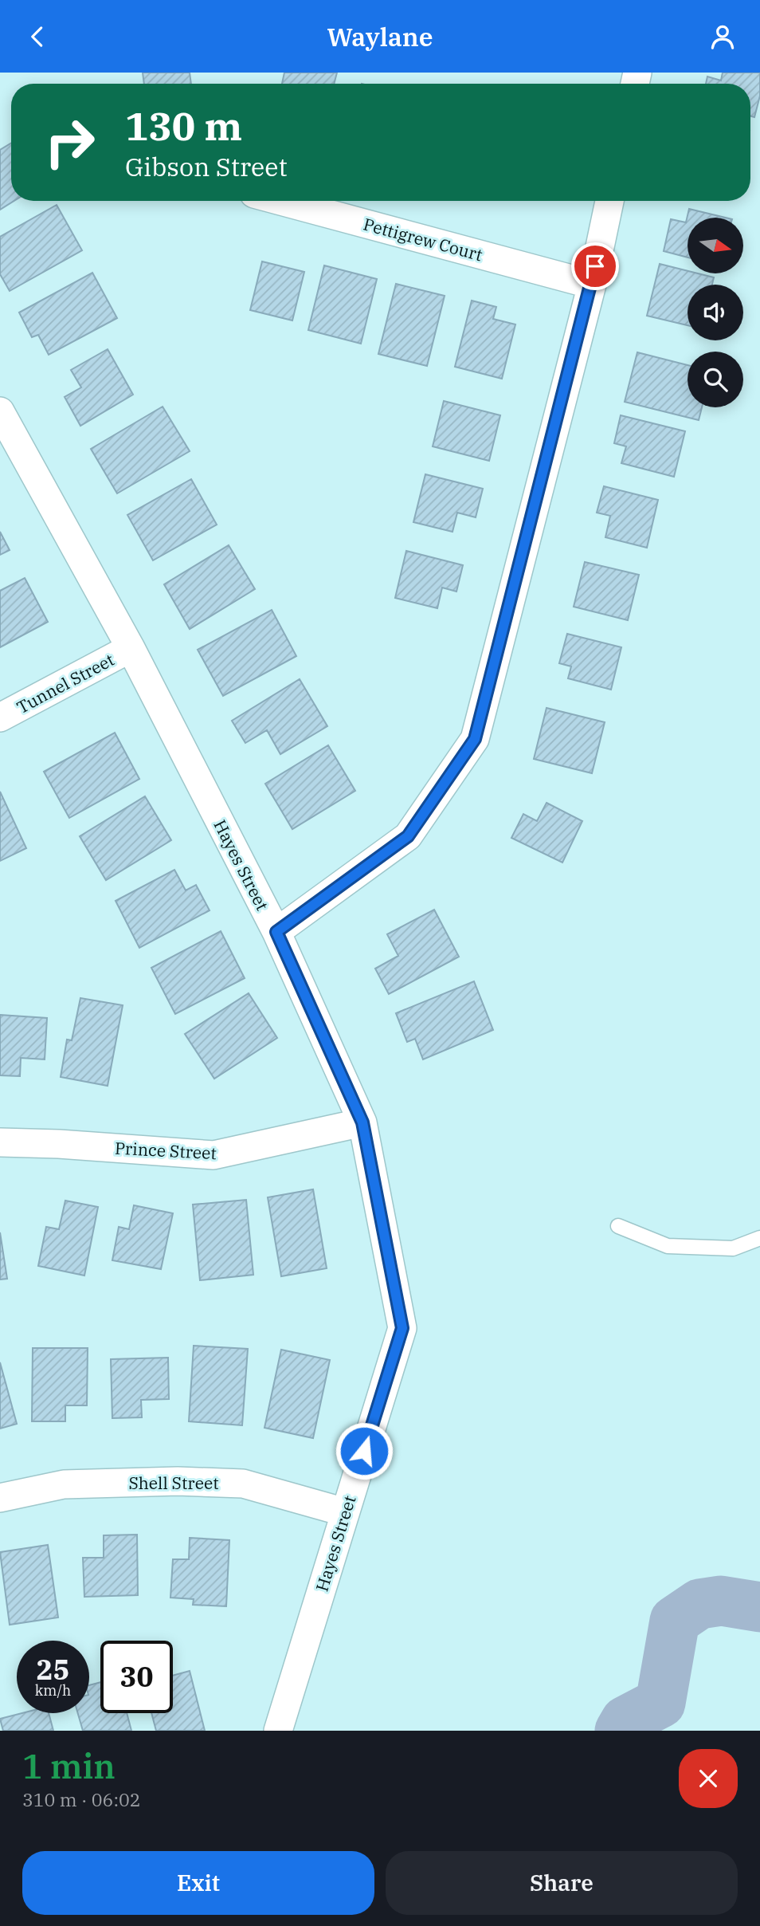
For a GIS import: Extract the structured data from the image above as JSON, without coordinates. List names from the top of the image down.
{
  "streets": {
    "street": [
      "Pettigrew Court",
      "Tunnel Street",
      "Hayes Street",
      "Prince Street",
      "Shell Street"
    ]
  },
  "crossings": [
    ["Tunnel Street", "Hayes Street"],
    ["Hayes Street", "Prince Street"],
    ["Hayes Street", "Shell Street"]
  ],
  "north": "right",
  "page": {
    "header": "Waylane",
    "turn": ["130 m", "Gibson Street"],
    "speed": "25 km/h",
    "limit": "30",
    "heading": ["1 min", "310 m · 06:02"],
    "buttons": ["Exit", "Share"]
  }
}
